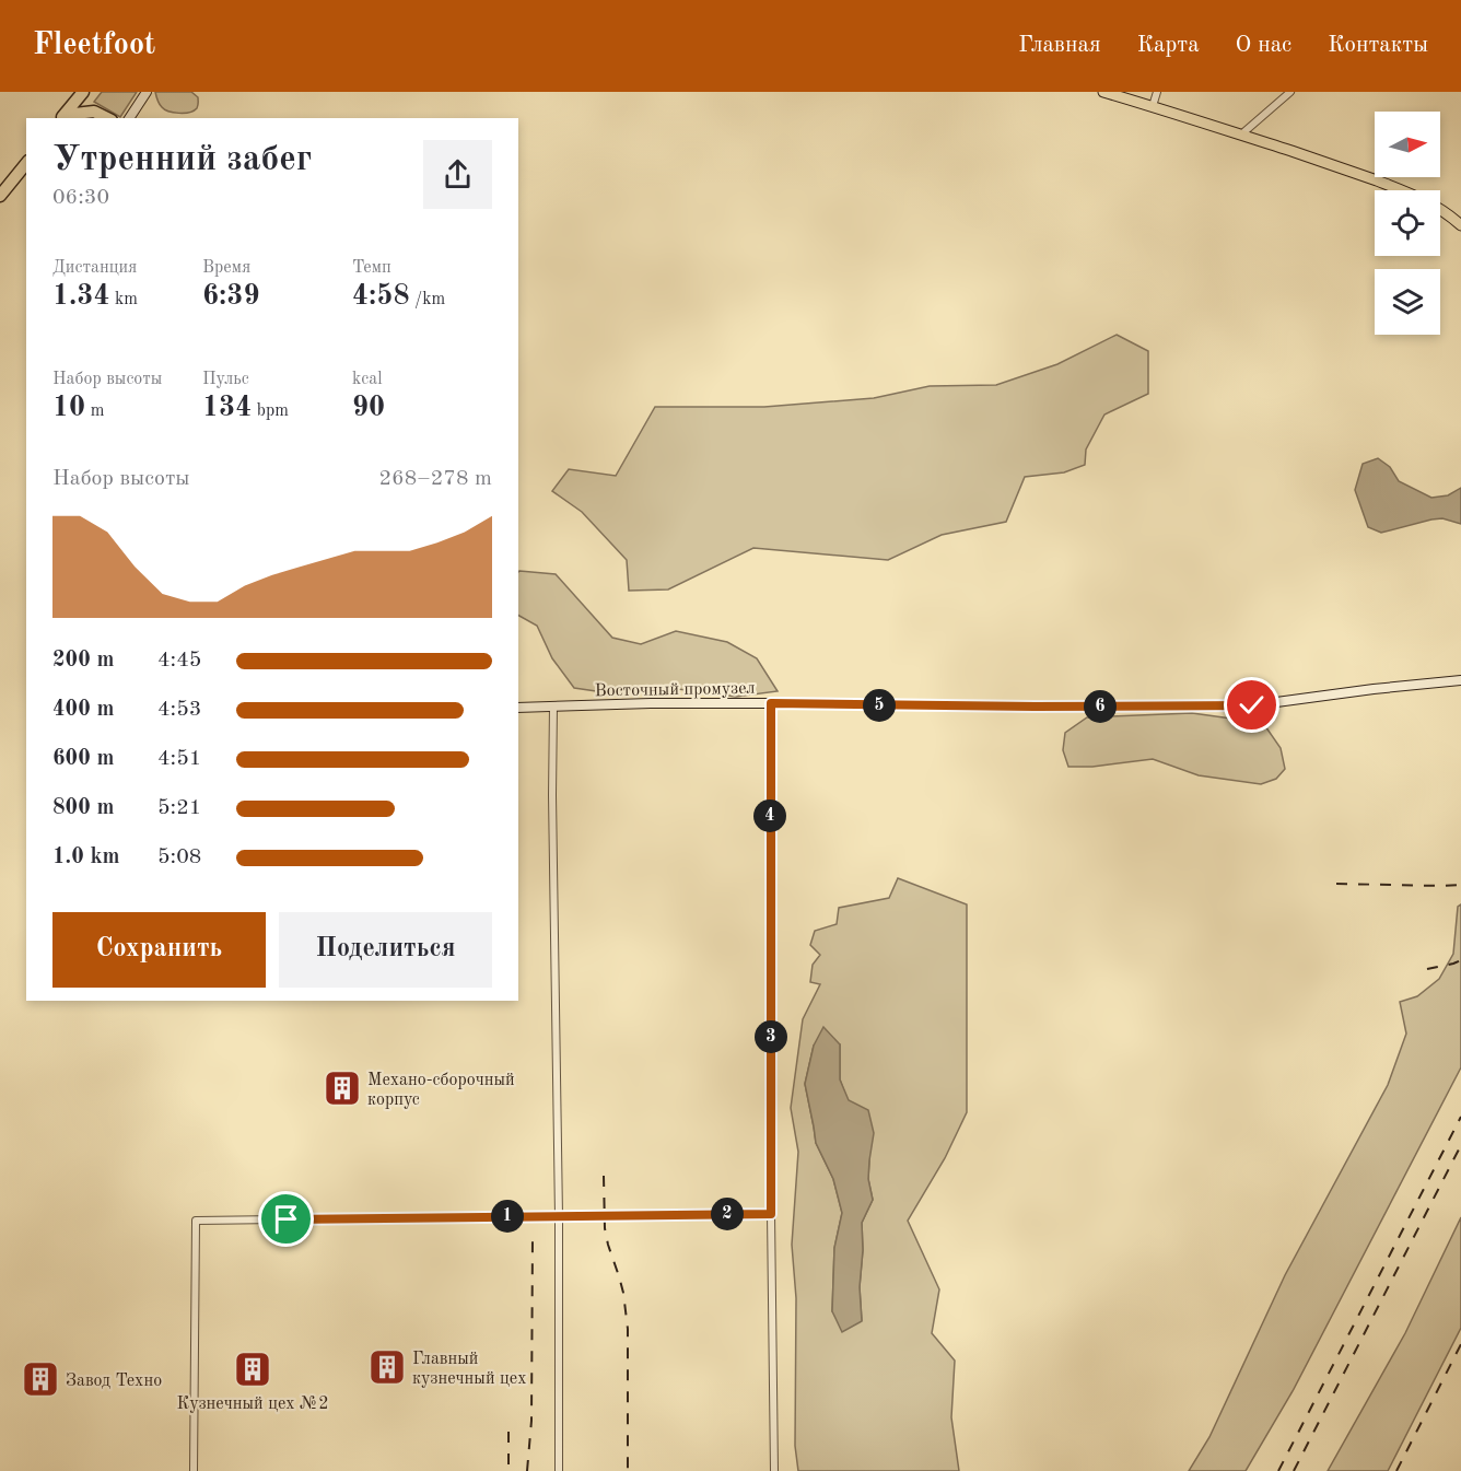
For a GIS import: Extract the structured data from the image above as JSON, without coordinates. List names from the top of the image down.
{
  "streets": {
    "street": ["Восточный промузел"]
  },
  "places": {
    "building": [
      "Механо-сборочный корпус",
      "Главный кузнечный цех",
      "Кузнечный цех №2",
      "Завод Техно"
    ]
  },
  "north": "right",
  "page": {
    "header": "Fleetfoot",
    "nav": [
      "Главная",
      "Карта",
      "О нас",
      "Контакты"
    ],
    "heading": ["Утренний забег", "06:30"],
    "stats": [
      ["Дистанция", "1.34 km"],
      ["Время", "6:39"],
      ["Темп", "4:58 /km"],
      ["Набор высоты", "10 m"],
      ["Пульс", "134 bpm"],
      ["kcal", "90"]
    ],
    "chart": ["Набор высоты", "268–278 m"],
    "list": [
      {
        "name": "200 m",
        "note": "4:45"
      },
      {
        "name": "400 m",
        "note": "4:53"
      },
      {
        "name": "600 m",
        "note": "4:51"
      },
      {
        "name": "800 m",
        "note": "5:21"
      },
      {
        "name": "1.0 km",
        "note": "5:08"
      }
    ],
    "pins": [
      "5",
      "6",
      "4",
      "3",
      "2",
      "1"
    ],
    "buttons": ["Сохранить", "Поделиться"]
  }
}
